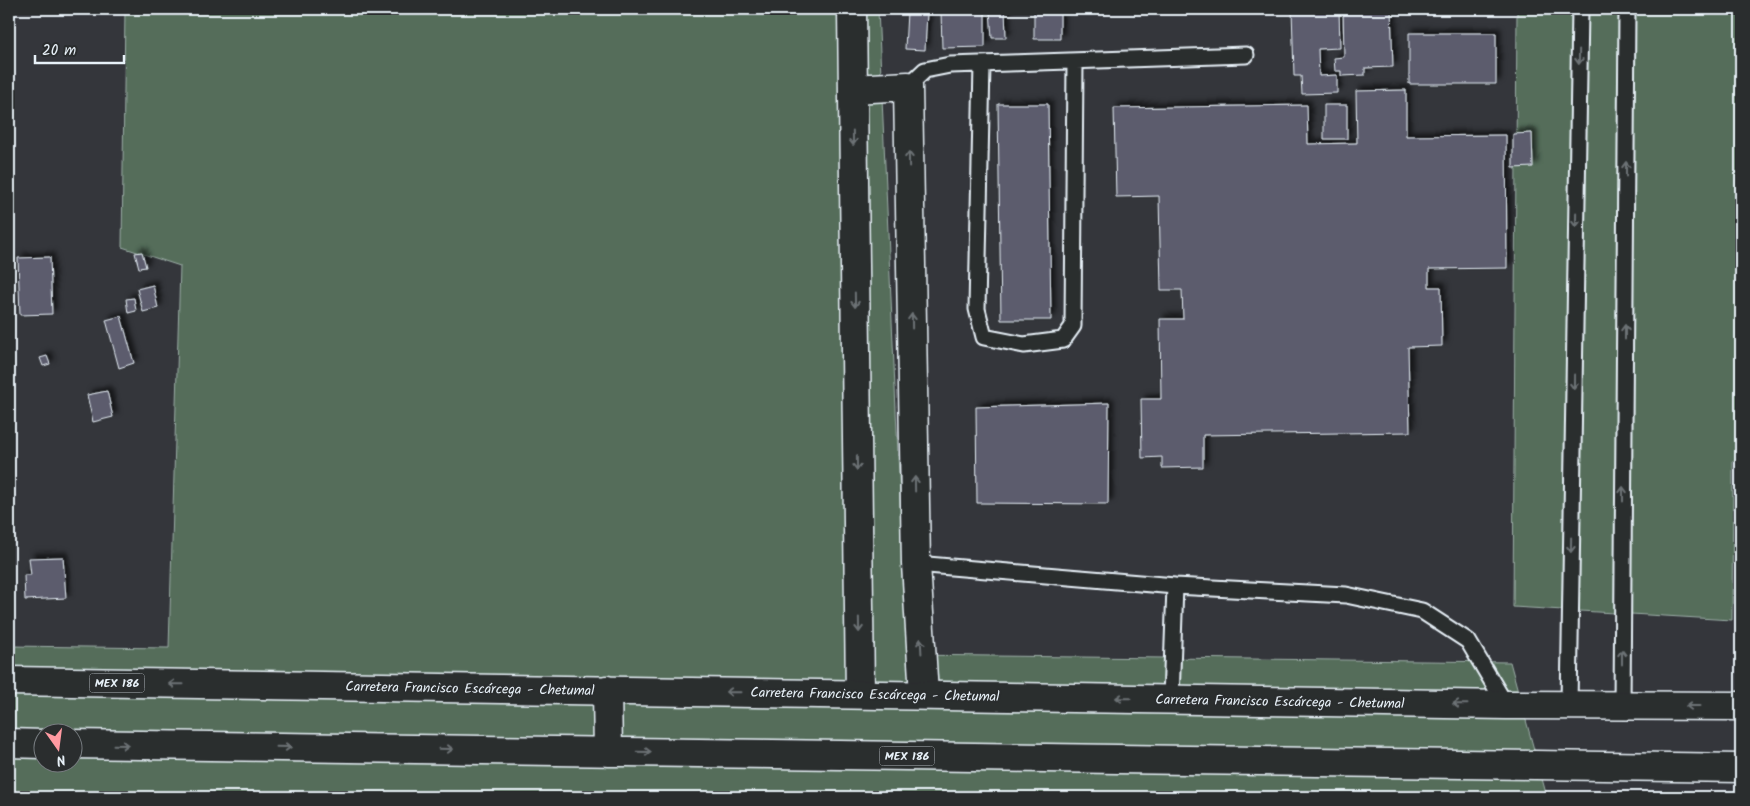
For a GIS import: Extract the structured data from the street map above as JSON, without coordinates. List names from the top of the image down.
{
  "streets": {
    "main road": ["MEX 186", "Carretera Francisco Escárcega - Chetumal"]
  },
  "scale_bar": "20 m",
  "north": "bottom"
}
